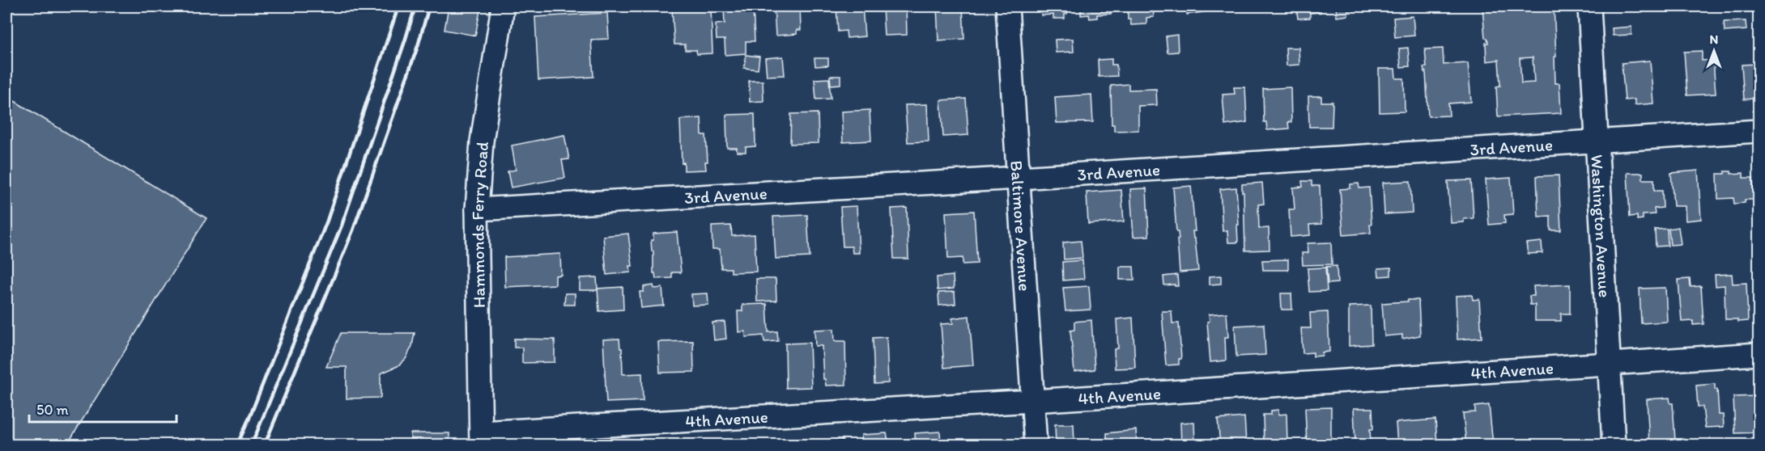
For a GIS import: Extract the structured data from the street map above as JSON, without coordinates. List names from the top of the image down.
{
  "streets": {
    "street": [
      "3rd Avenue",
      "Hammonds Ferry Road",
      "Baltimore Avenue",
      "Washington Avenue",
      "4th Avenue"
    ]
  },
  "crossings": [
    ["3rd Avenue", "Hammonds Ferry Road"],
    ["3rd Avenue", "Baltimore Avenue"],
    ["3rd Avenue", "Washington Avenue"],
    ["Hammonds Ferry Road", "4th Avenue"],
    ["Baltimore Avenue", "4th Avenue"],
    ["Washington Avenue", "4th Avenue"]
  ],
  "scale_bar": "50 m",
  "north": "top"
}
